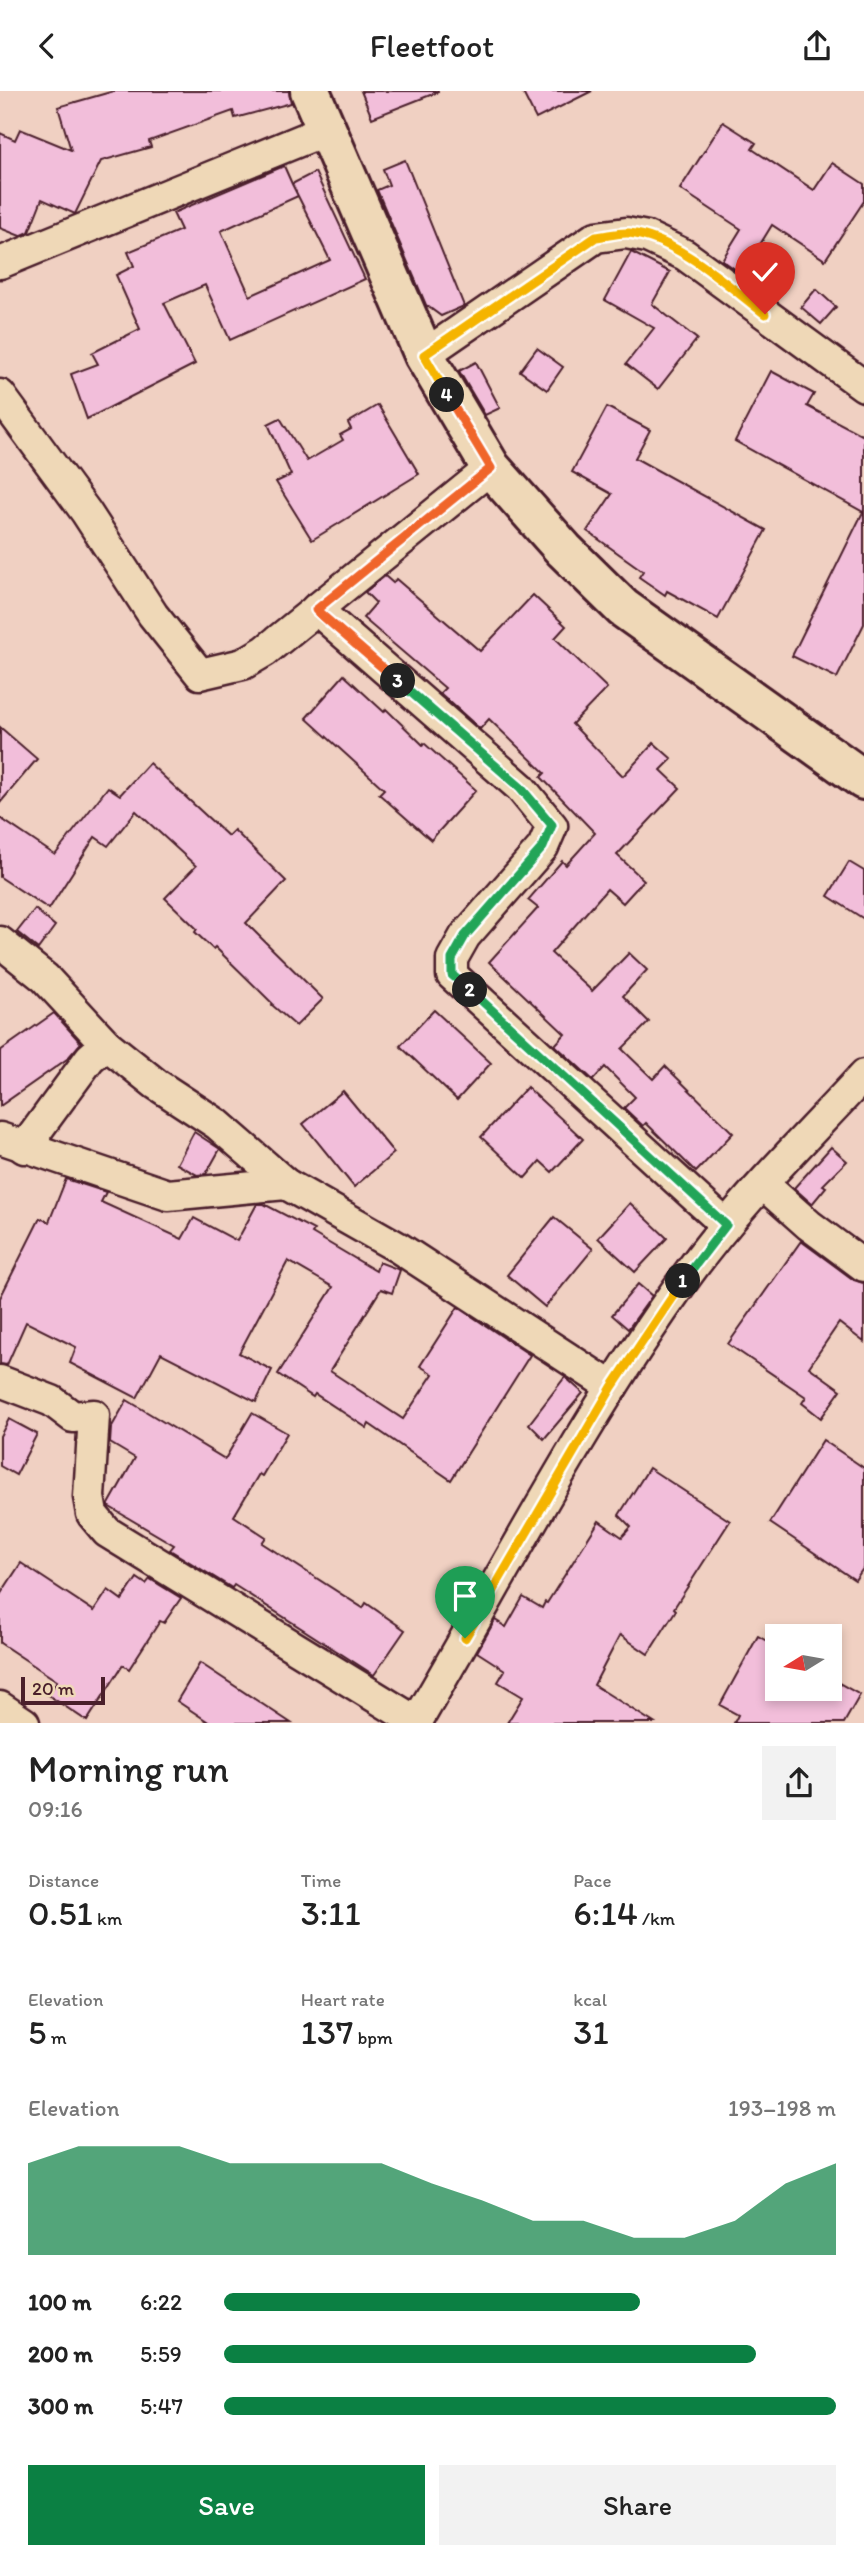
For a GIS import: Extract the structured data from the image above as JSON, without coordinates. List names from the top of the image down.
{
  "scale_bar": "20 m",
  "north": "left",
  "page": {
    "header": "Fleetfoot",
    "pins": [
      "4",
      "3",
      "2",
      "1"
    ],
    "scale": "20 m",
    "heading": ["Morning run", "09:16"],
    "stats": [
      ["Distance", "0.51 km"],
      ["Time", "3:11"],
      ["Pace", "6:14 /km"],
      ["Elevation", "5 m"],
      ["Heart rate", "137 bpm"],
      ["kcal", "31"]
    ],
    "chart": ["Elevation", "193–198 m"],
    "list": [
      {
        "name": "100 m",
        "note": "6:22"
      },
      {
        "name": "200 m",
        "note": "5:59"
      },
      {
        "name": "300 m",
        "note": "5:47"
      }
    ],
    "buttons": ["Save", "Share"]
  }
}
